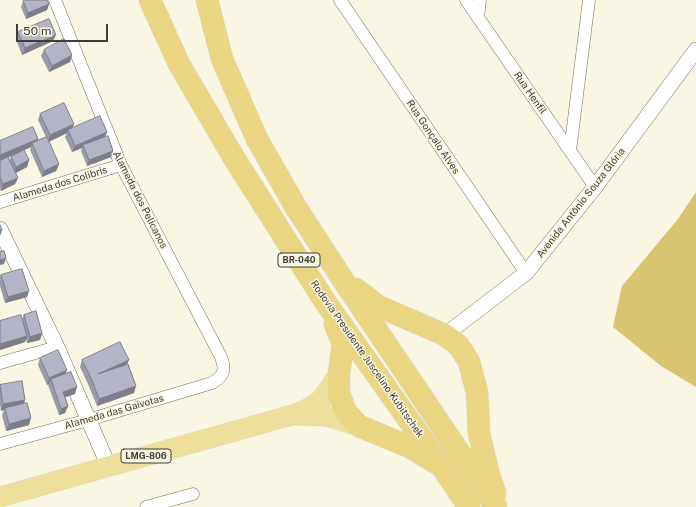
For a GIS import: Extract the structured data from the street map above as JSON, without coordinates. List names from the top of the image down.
{
  "streets": {
    "highway": ["BR-040", "Rodovia Presidente Juscelino Kubitschek", "LMG-806"],
    "street": [
      "Rua Henfil",
      "Rua Gonçalo Alves",
      "Alameda dos Colibris",
      "Alameda dos Pelicanos",
      "Avenida Antônio Souza Glória",
      "Alameda das Gaivotas"
    ]
  },
  "crossings": [
    ["Rua Henfil", "Avenida Antônio Souza Glória"],
    ["Rua Gonçalo Alves", "Avenida Antônio Souza Glória"],
    ["Alameda dos Colibris", "Alameda dos Pelicanos"],
    ["Alameda dos Pelicanos", "Alameda das Gaivotas"]
  ],
  "scale_bar": "50 m"
}
